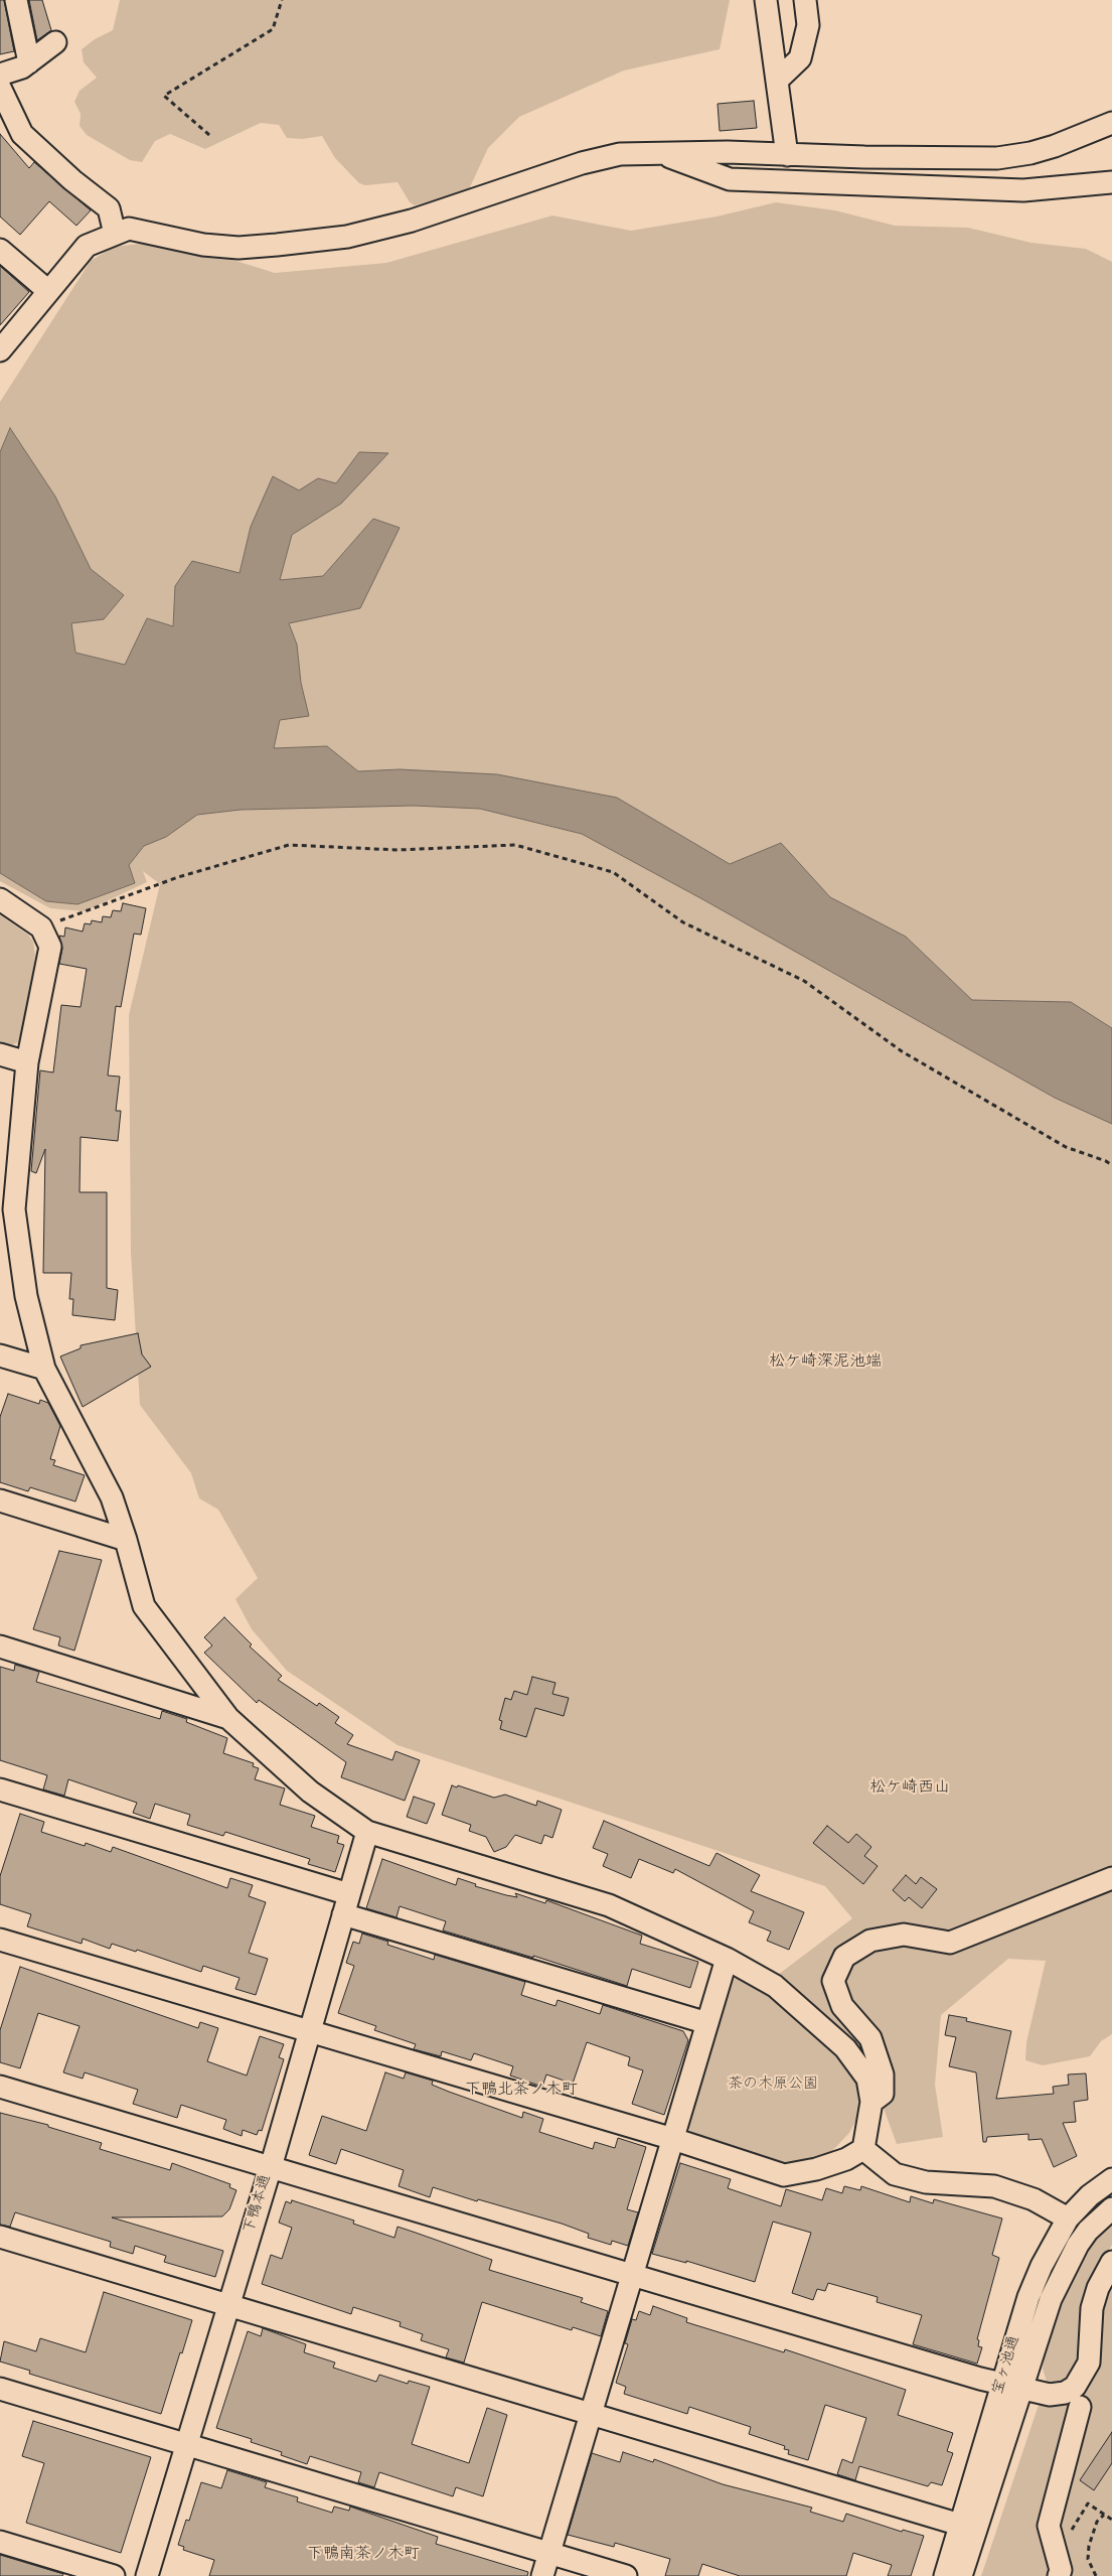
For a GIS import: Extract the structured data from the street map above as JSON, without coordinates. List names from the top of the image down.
{
  "streets": {
    "street": ["下鴨本通", "宝ヶ池通"]
  },
  "districts": [
    "松ケ崎深泥池端",
    "松ケ崎西山",
    "下鴨北茶ノ木町",
    "下鴨南茶ノ木町"
  ],
  "parks": ["茶の木原公園"]
}
